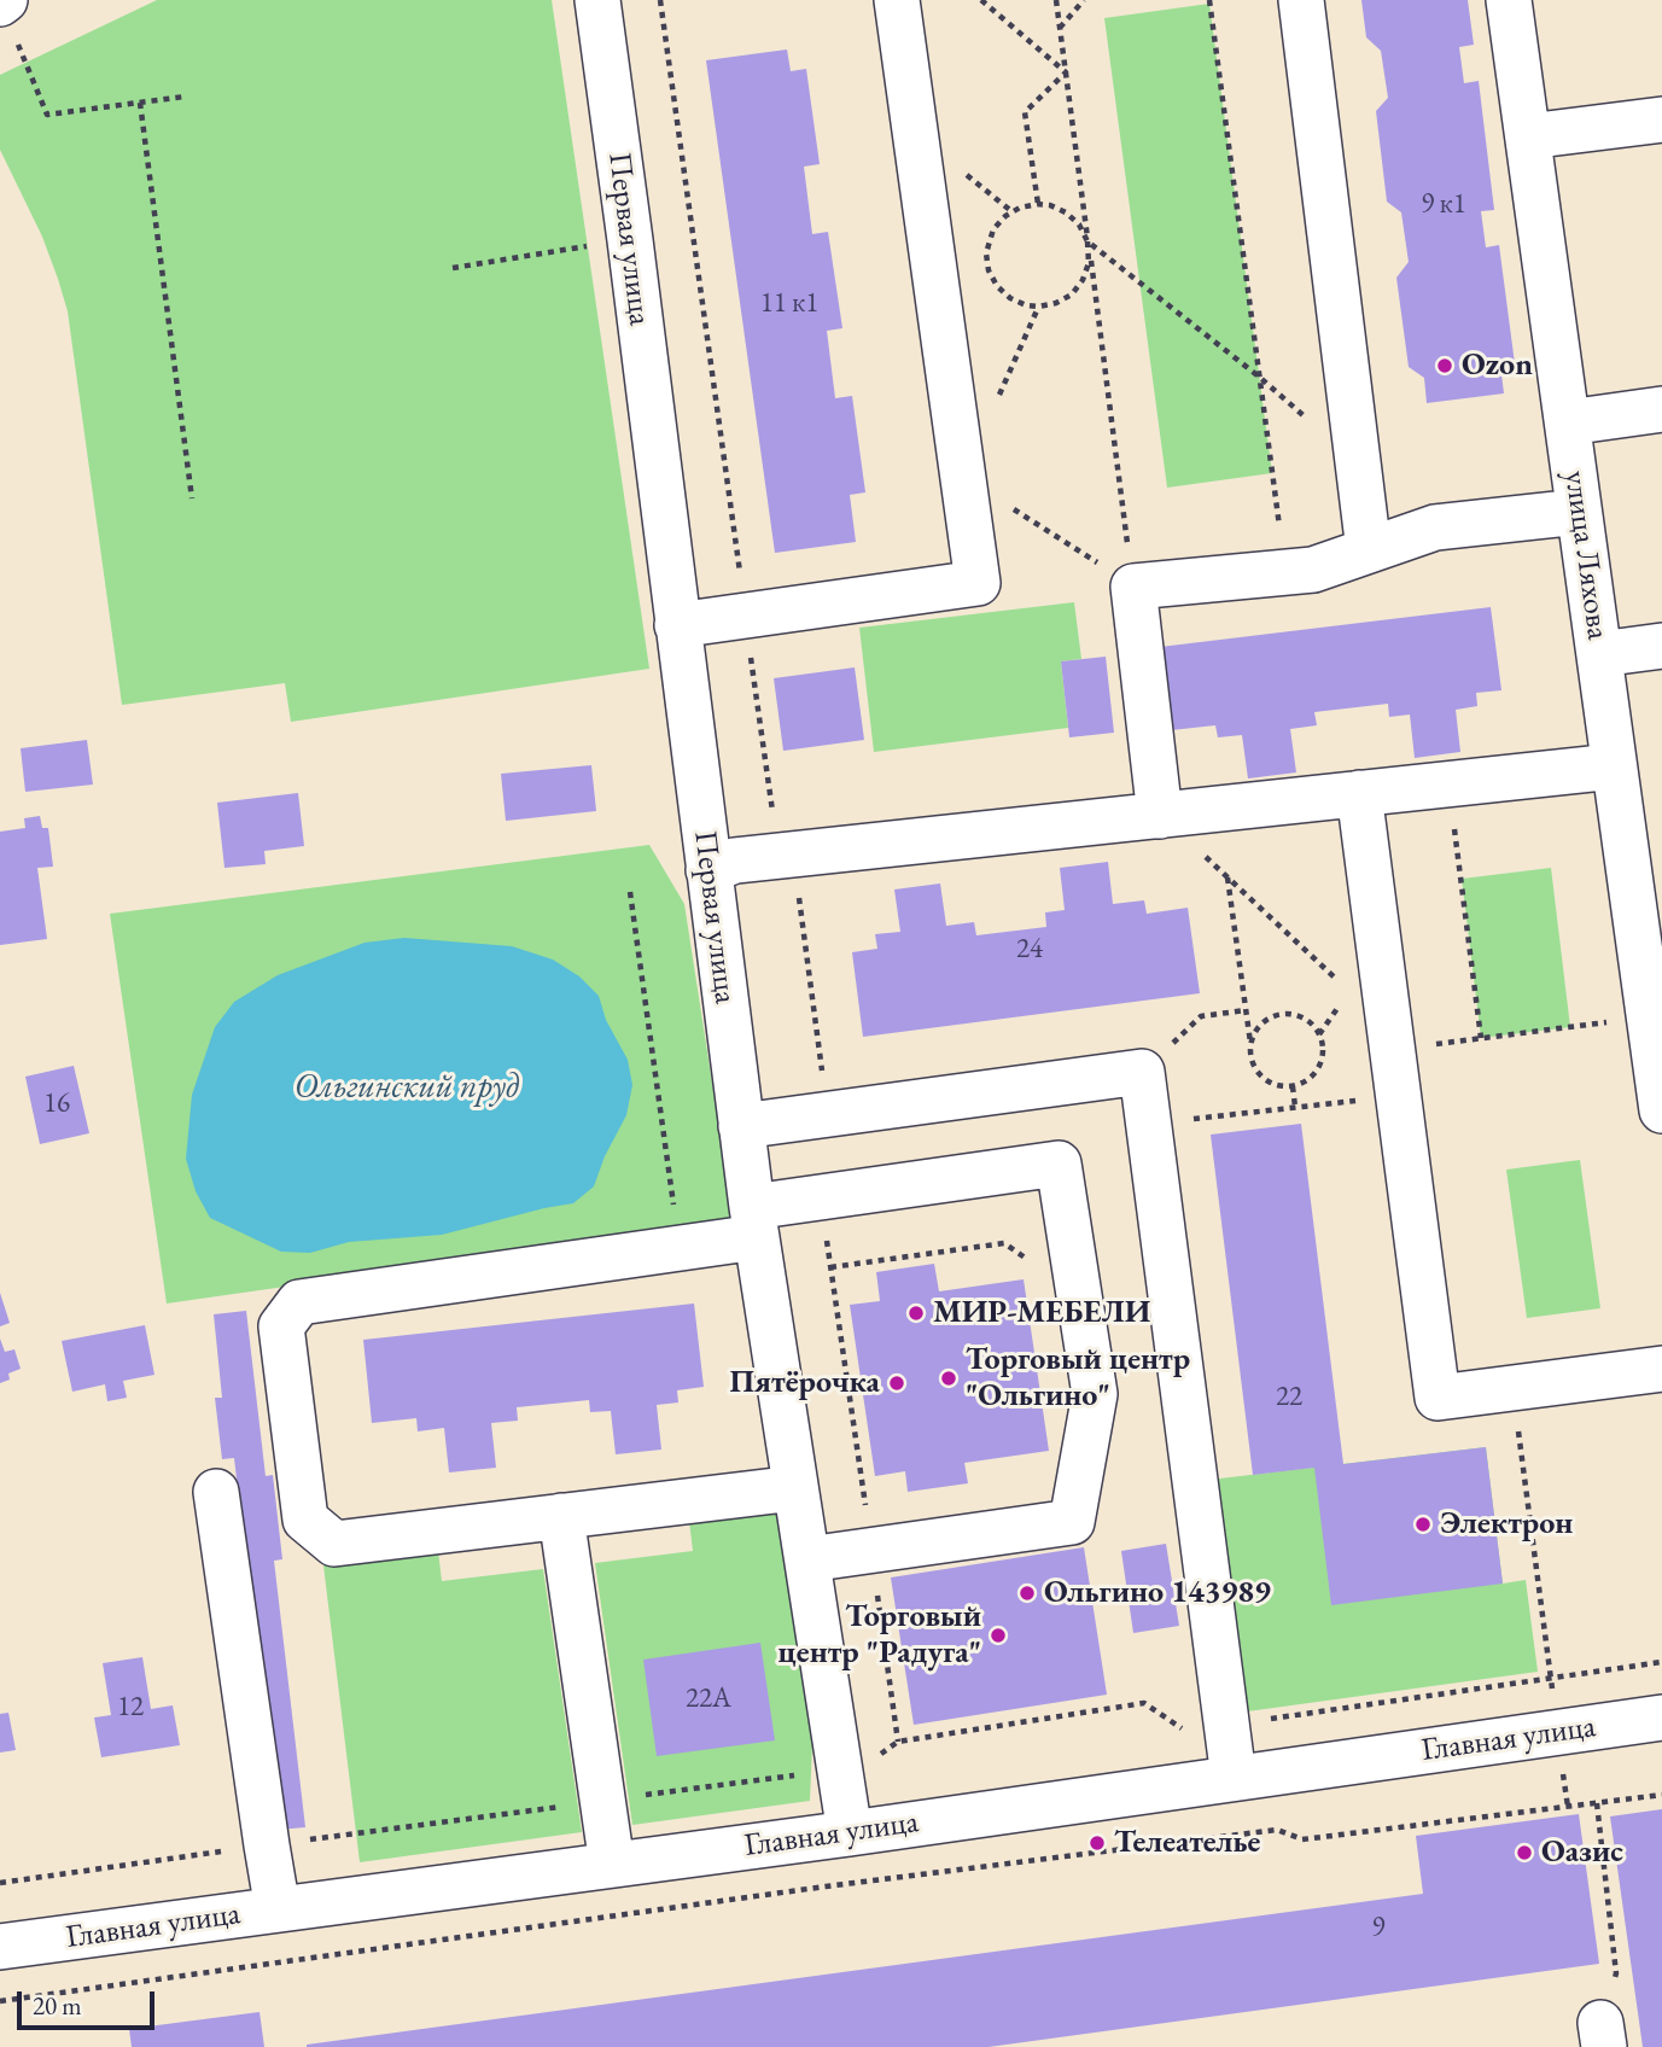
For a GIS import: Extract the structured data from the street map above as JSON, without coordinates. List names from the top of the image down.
{
  "streets": {
    "street": ["Первая улица", "улица Ляхова", "Главная улица"]
  },
  "crossings": [
    ["Первая улица", "Главная улица"]
  ],
  "water": ["Ольгинский пруд"],
  "places": [
    "Ozon",
    "МИР-МЕБЕЛИ",
    "Торговый центр \"Ольгино\"",
    "Пятёрочка",
    "Электрон",
    "Ольгино 143989",
    "Торговый центр \"Радуга\"",
    "Телеателье",
    "Оазис"
  ],
  "house_numbers": [
    "9 к1",
    "11 к1",
    "24",
    "16",
    "22",
    "22А",
    "12",
    "9"
  ],
  "scale_bar": "20 m"
}
